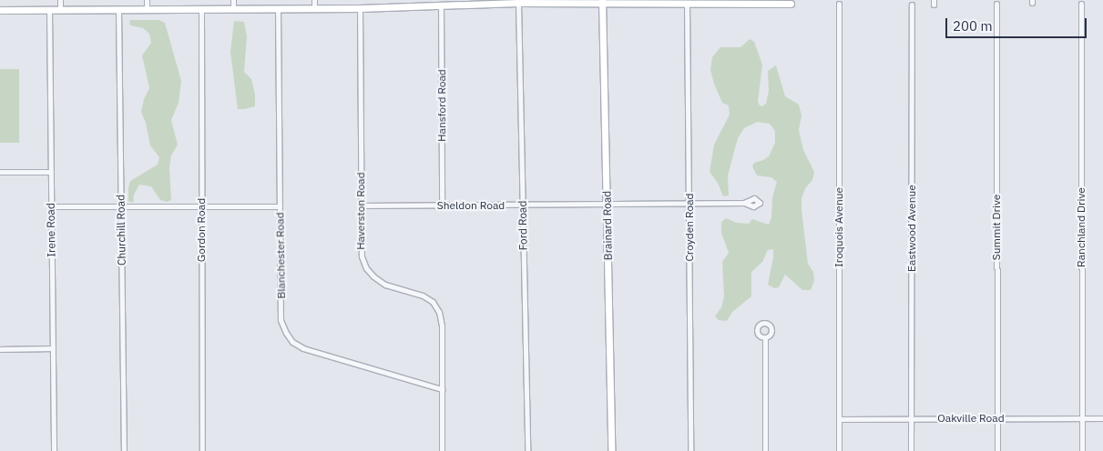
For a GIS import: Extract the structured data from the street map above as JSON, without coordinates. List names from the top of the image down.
{
  "streets": {
    "street": [
      "Hansford Road",
      "Sheldon Road",
      "Haverston Road",
      "Ford Road",
      "Brainard Road",
      "Croyden Road",
      "Iroquois Avenue",
      "Summit Drive",
      "Ranchland Drive",
      "Eastwood Avenue",
      "Irene Road",
      "Churchill Road",
      "Gordon Road",
      "Blanchester Road",
      "Oakville Road"
    ]
  },
  "crossings": [
    ["Hansford Road", "Sheldon Road"],
    ["Sheldon Road", "Haverston Road"],
    ["Sheldon Road", "Ford Road"],
    ["Sheldon Road", "Brainard Road"],
    ["Sheldon Road", "Croyden Road"],
    ["Haverston Road", "Blanchester Road"],
    ["Iroquois Avenue", "Oakville Road"],
    ["Summit Drive", "Oakville Road"],
    ["Ranchland Drive", "Oakville Road"],
    ["Eastwood Avenue", "Oakville Road"]
  ],
  "scale_bar": "200 m"
}
